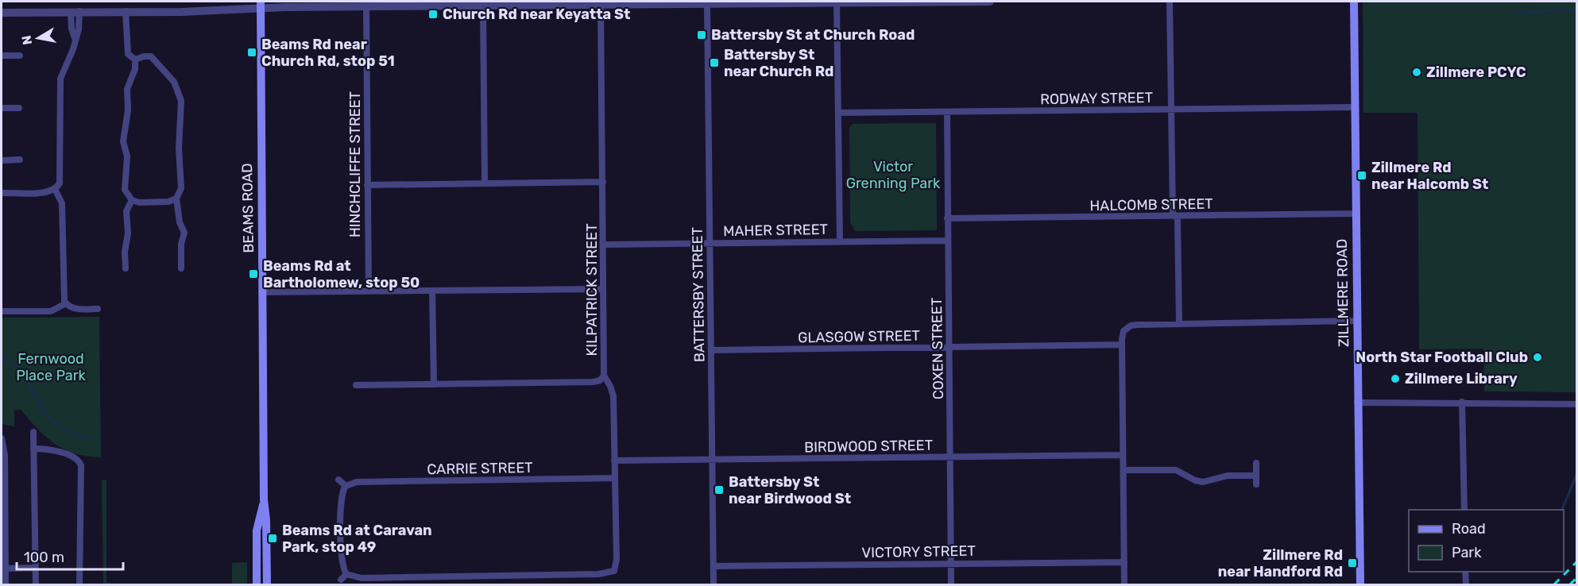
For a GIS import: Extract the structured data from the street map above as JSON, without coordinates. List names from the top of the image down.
{
  "streets": {
    "main road": ["BEAMS ROAD", "ZILLMERE ROAD"],
    "street": [
      "RODWAY STREET",
      "HINCHCLIFFE STREET",
      "HALCOMB STREET",
      "MAHER STREET",
      "KILPATRICK STREET",
      "BATTERSBY STREET",
      "GLASGOW STREET",
      "COXEN STREET",
      "BIRDWOOD STREET",
      "CARRIE STREET",
      "VICTORY STREET"
    ]
  },
  "crossings": [
    ["RODWAY STREET", "ZILLMERE ROAD"],
    ["RODWAY STREET", "COXEN STREET"],
    ["HALCOMB STREET", "ZILLMERE ROAD"],
    ["HALCOMB STREET", "COXEN STREET"],
    ["MAHER STREET", "KILPATRICK STREET"],
    ["MAHER STREET", "BATTERSBY STREET"],
    ["MAHER STREET", "COXEN STREET"],
    ["KILPATRICK STREET", "BIRDWOOD STREET"],
    ["KILPATRICK STREET", "CARRIE STREET"],
    ["BATTERSBY STREET", "GLASGOW STREET"],
    ["BATTERSBY STREET", "BIRDWOOD STREET"],
    ["BATTERSBY STREET", "VICTORY STREET"],
    ["GLASGOW STREET", "COXEN STREET"],
    ["COXEN STREET", "BIRDWOOD STREET"],
    ["COXEN STREET", "VICTORY STREET"]
  ],
  "parks": ["Victor Grenning Park", "Fernwood Place Park"],
  "places": {
    "transit": [
      "Church Rd near Keyatta St",
      "Battersby St at Church Road",
      "Beams Rd near Church Rd, stop 51",
      "Battersby St near Church Rd",
      "Zillmere Rd near Halcomb St",
      "Beams Rd at Bartholomew, stop 50",
      "Battersby St near Birdwood St",
      "Beams Rd at Caravan Park, stop 49",
      "Zillmere Rd near Handford Rd"
    ],
    "other": ["Zillmere PCYC", "North Star Football Club", "Zillmere Library"]
  },
  "legend": ["Road", "Park"],
  "scale_bar": "100 m",
  "north": "left"
}
